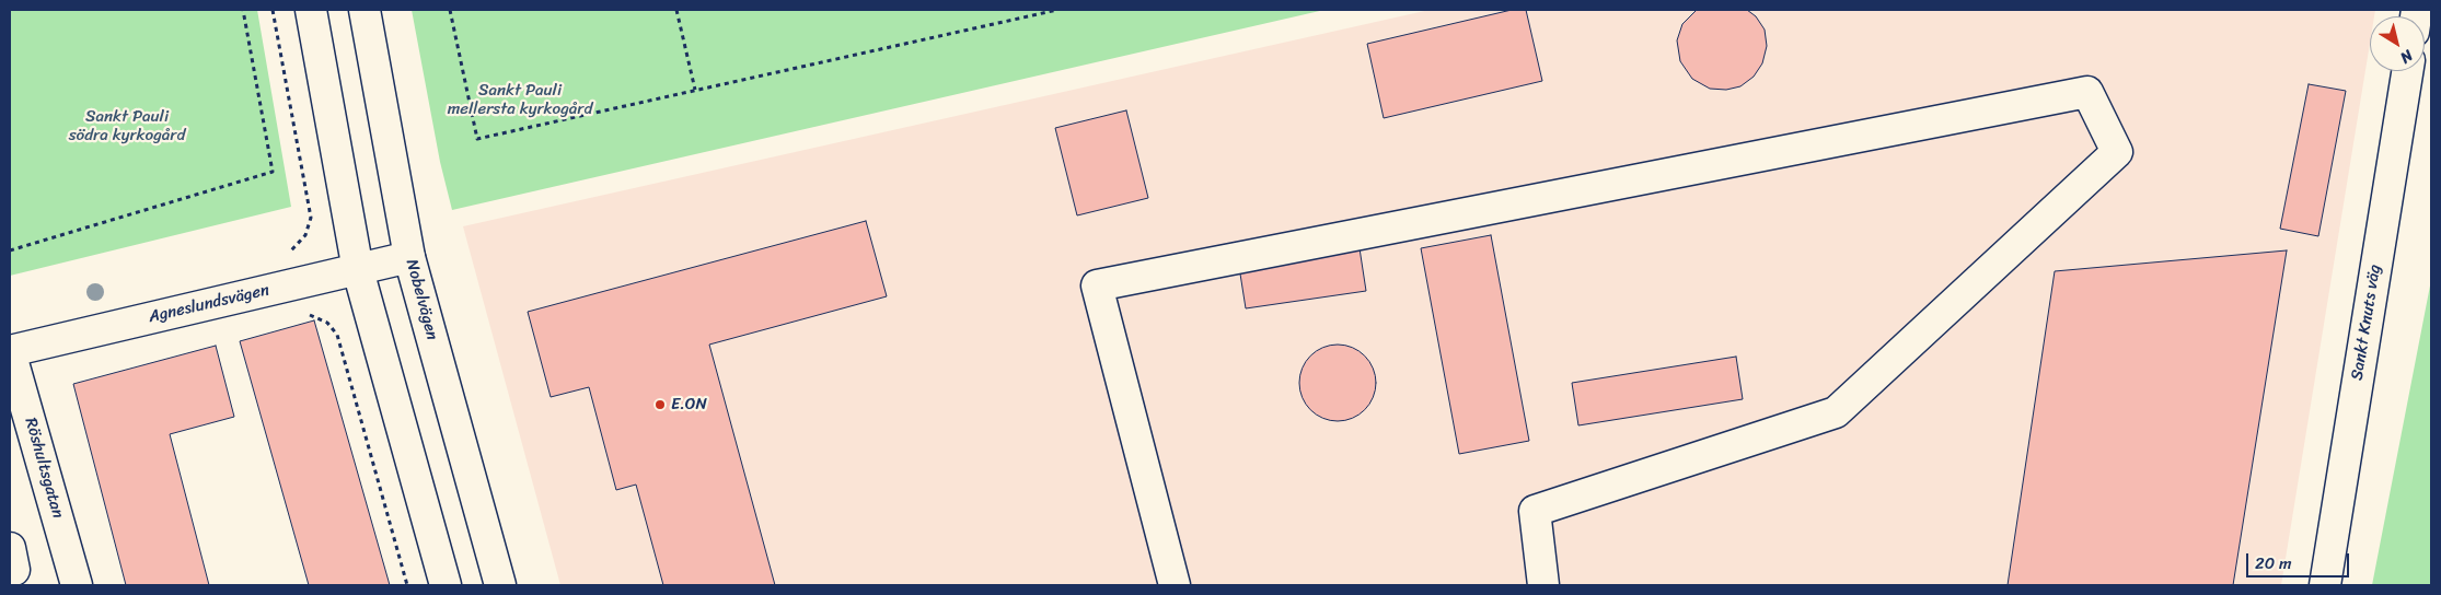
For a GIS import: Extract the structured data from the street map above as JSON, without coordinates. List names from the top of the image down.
{
  "streets": {
    "street": [
      "Nobelvägen",
      "Agneslundsvägen",
      "Sankt Knuts väg",
      "Röshultsgatan"
    ]
  },
  "crossings": [
    ["Nobelvägen", "Agneslundsvägen"],
    ["Agneslundsvägen", "Röshultsgatan"]
  ],
  "parks": ["Sankt Pauli mellersta kyrkogård", "Sankt Pauli södra kyrkogård"],
  "places": ["E.ON"],
  "scale_bar": "20 m",
  "north": "bottom right"
}
